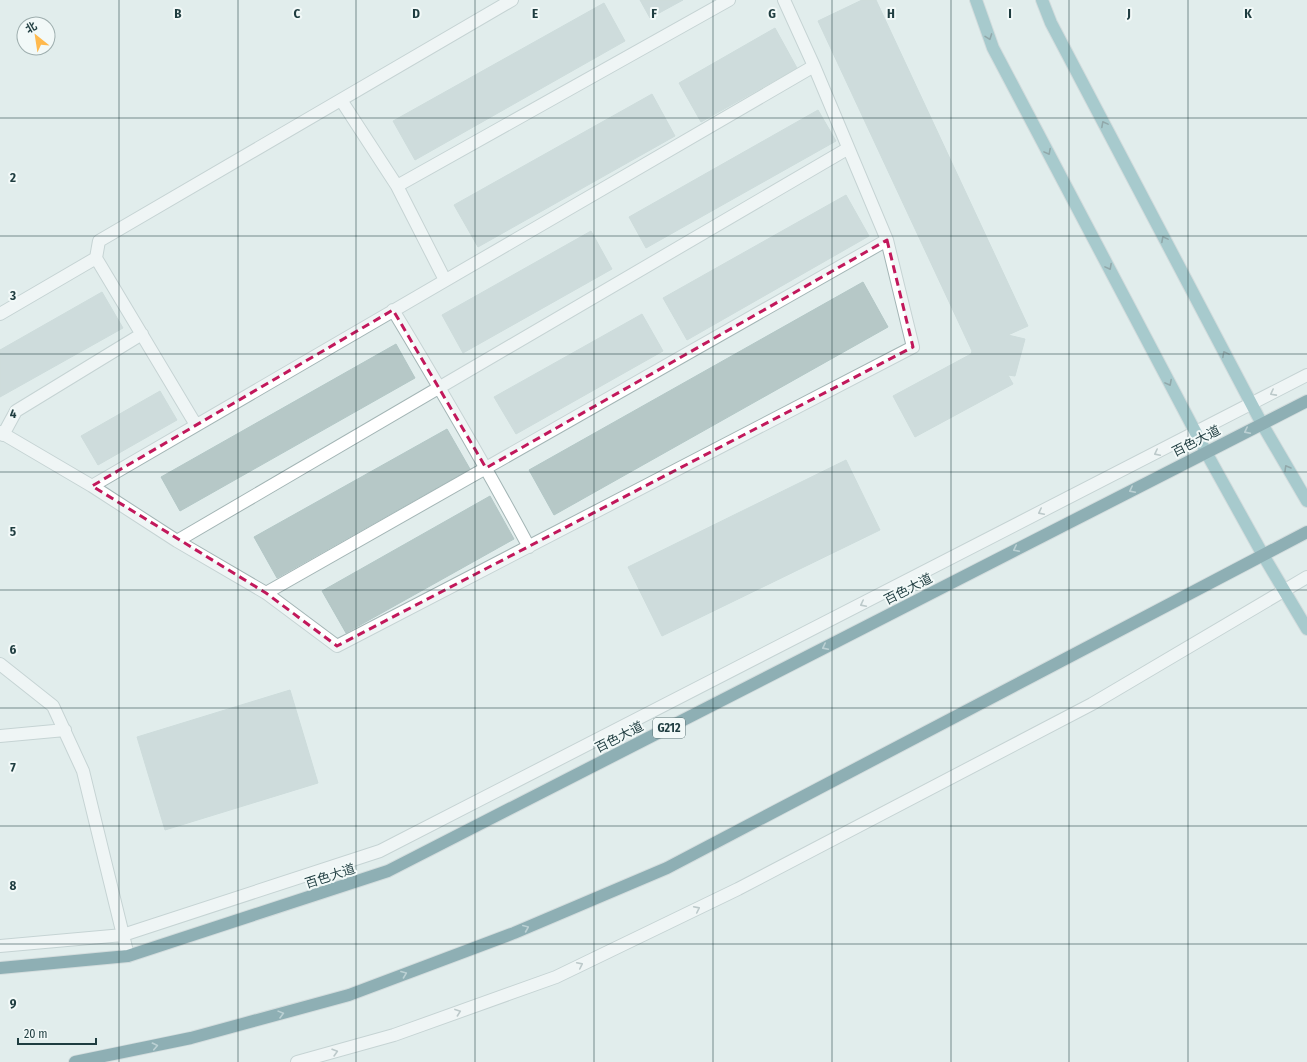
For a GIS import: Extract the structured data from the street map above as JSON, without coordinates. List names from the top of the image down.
{
  "streets": {
    "highway": ["百色大道", "G212"]
  },
  "one_way": ["百色大道"],
  "scale_bar": "20 m",
  "north": "top left",
  "grid": {
    "columns": [
      "B",
      "C",
      "D",
      "E",
      "F",
      "G",
      "H",
      "I",
      "J",
      "K"
    ],
    "rows": [
      "2",
      "3",
      "4",
      "5",
      "6",
      "7",
      "8",
      "9"
    ]
  }
}
